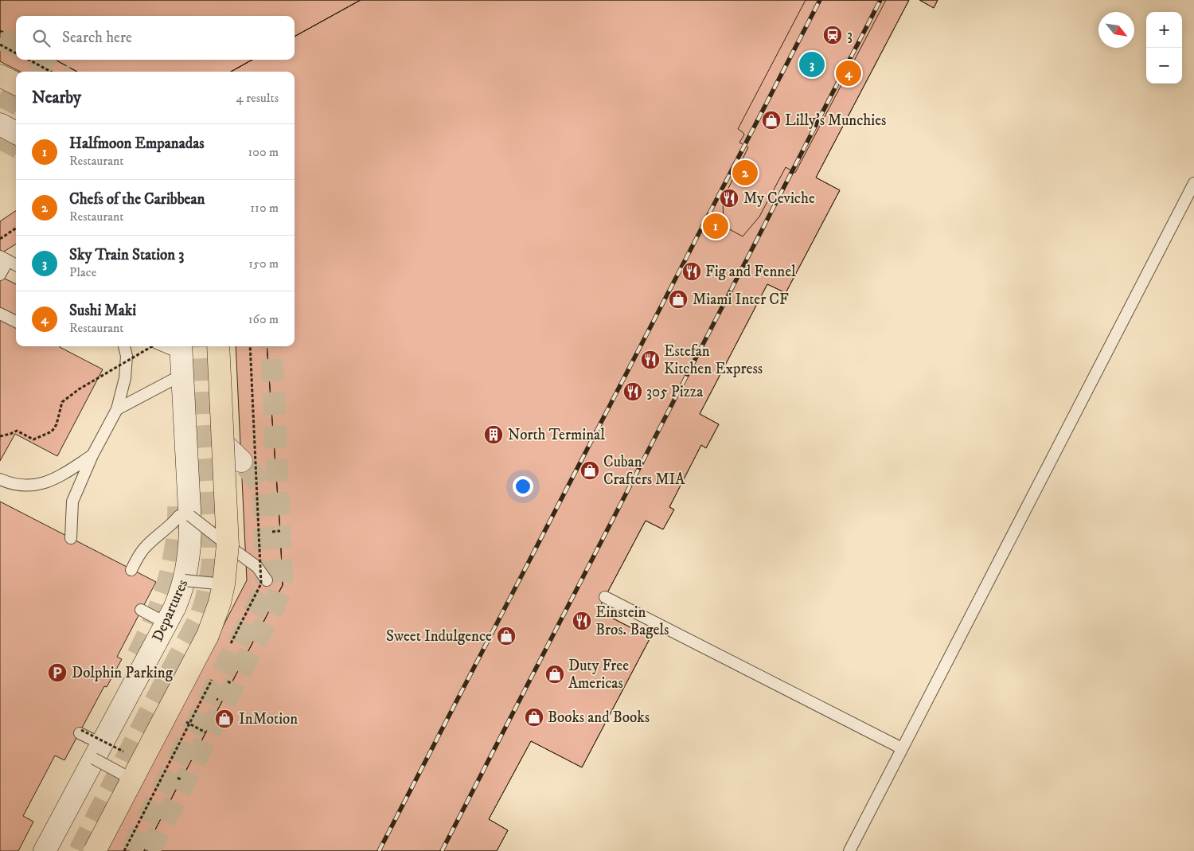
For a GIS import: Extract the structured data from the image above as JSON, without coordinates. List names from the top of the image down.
{
  "streets": {
    "main road": ["Departures"]
  },
  "places": {
    "station": ["3"],
    "shop": [
      "Lilly's Munchies",
      "Miami Inter CF",
      "Cuban Crafters MIA",
      "Sweet Indulgence",
      "Duty Free Americas",
      "Books and Books",
      "InMotion"
    ],
    "restaurant": [
      "My Ceviche",
      "Fig and Fennel",
      "Estefan Kitchen Express",
      "305 Pizza",
      "Einstein Bros. Bagels"
    ],
    "building": ["North Terminal"],
    "parking": ["Dolphin Parking"]
  },
  "north": "bottom right",
  "page": {
    "map_buttons": ["+", "−"],
    "search": "Search here",
    "pins": [
      "3",
      "4",
      "2",
      "1"
    ],
    "heading": ["Nearby", "4 results"],
    "list": [
      {
        "mark": "1",
        "name": "Halfmoon Empanadas",
        "note": "Restaurant",
        "value": "100 m"
      },
      {
        "mark": "2",
        "name": "Chefs of the Caribbean",
        "note": "Restaurant",
        "value": "110 m"
      },
      {
        "mark": "3",
        "name": "Sky Train Station 3",
        "note": "Place",
        "value": "150 m"
      },
      {
        "mark": "4",
        "name": "Sushi Maki",
        "note": "Restaurant",
        "value": "160 m"
      }
    ]
  }
}
